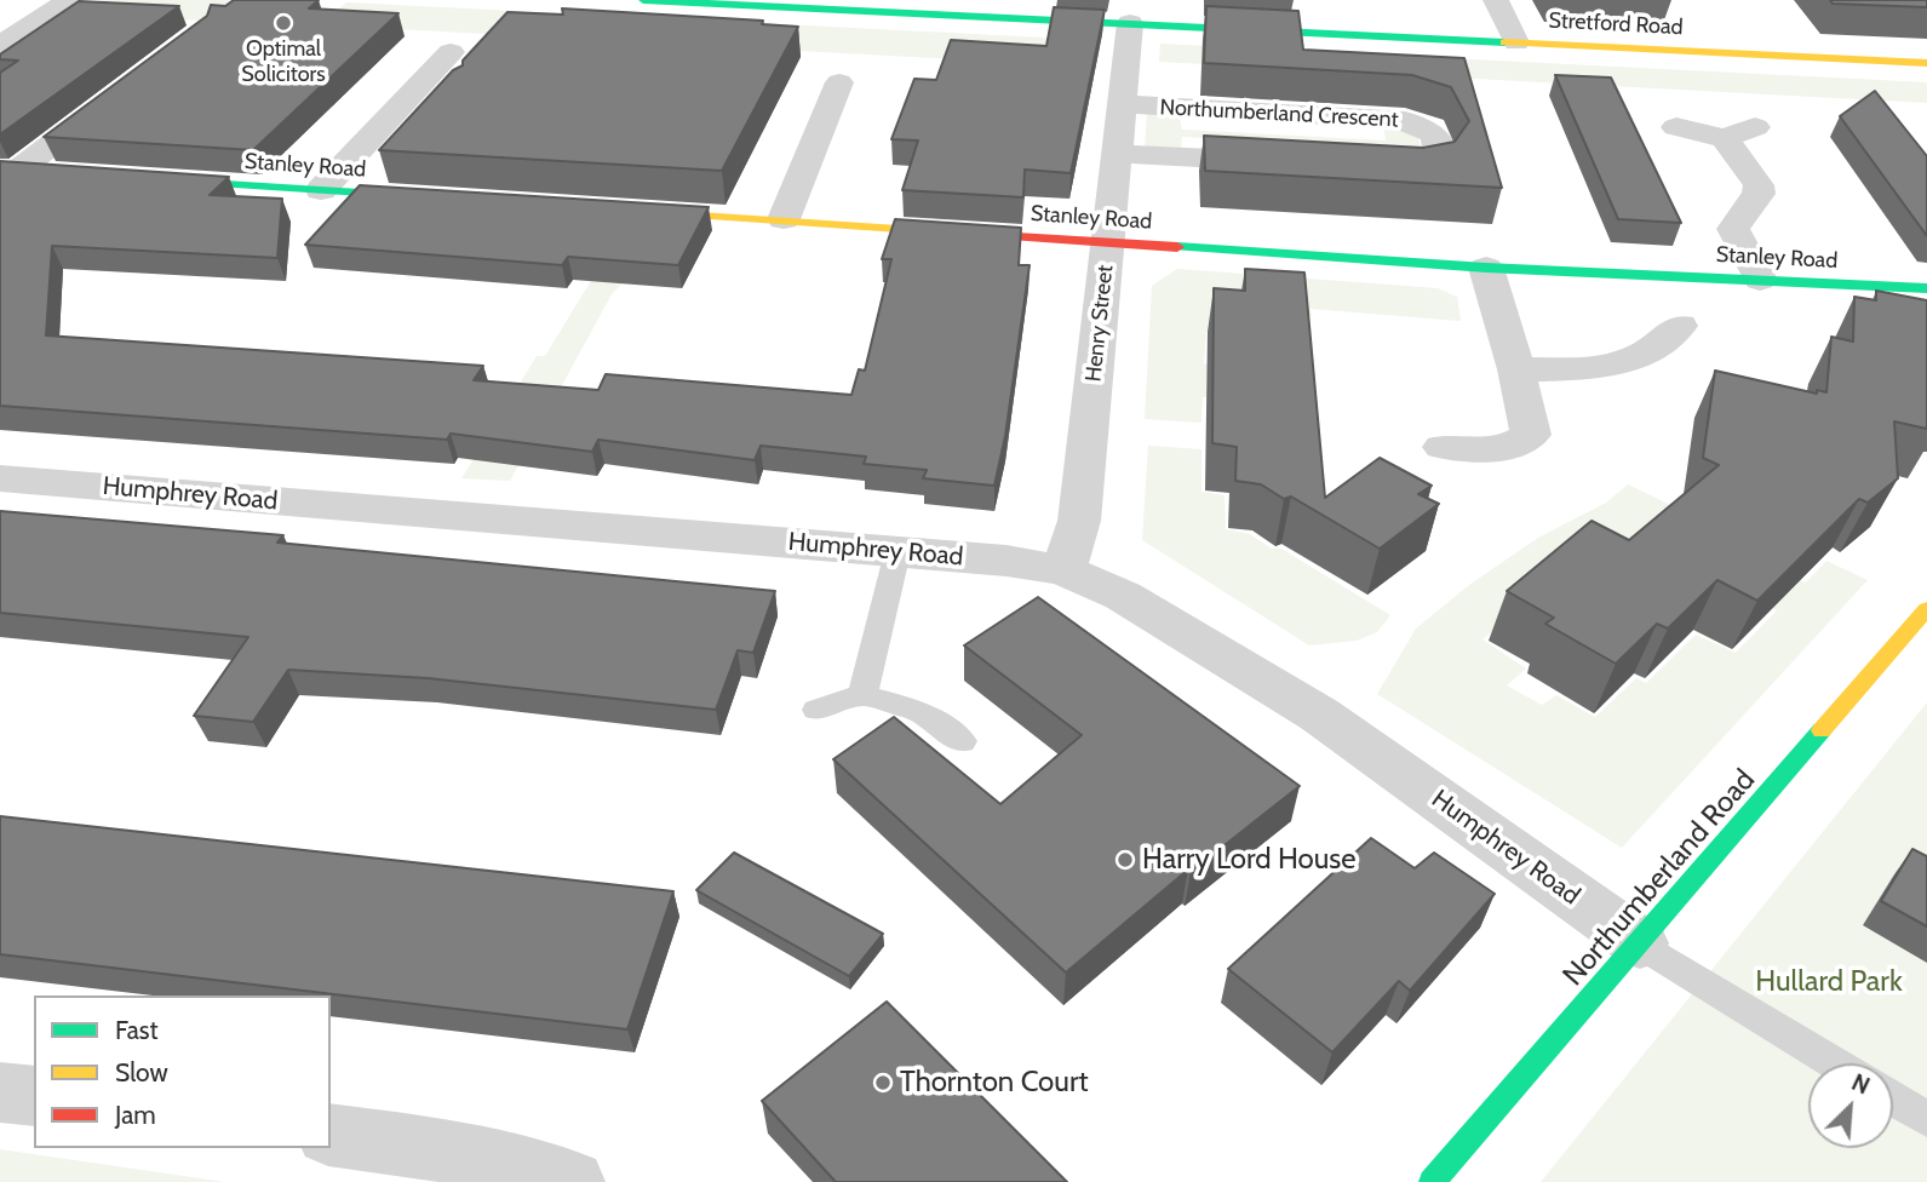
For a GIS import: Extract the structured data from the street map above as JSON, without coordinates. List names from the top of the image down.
{
  "streets": {
    "main road": ["Stretford Road", "Stanley Road", "Northumberland Road"],
    "street": ["Northumberland Crescent", "Henry Street", "Humphrey Road"]
  },
  "crossings": [
    ["Stretford Road", "Henry Street"],
    ["Northumberland Crescent", "Henry Street"],
    ["Stanley Road", "Henry Street"],
    ["Henry Street", "Humphrey Road"],
    ["Humphrey Road", "Northumberland Road"]
  ],
  "parks": ["Hullard Park"],
  "places": ["Optimal Solicitors", "Harry Lord House", "Thornton Court"],
  "legend": ["Fast", "Slow", "Jam"],
  "north": "top right"
}
